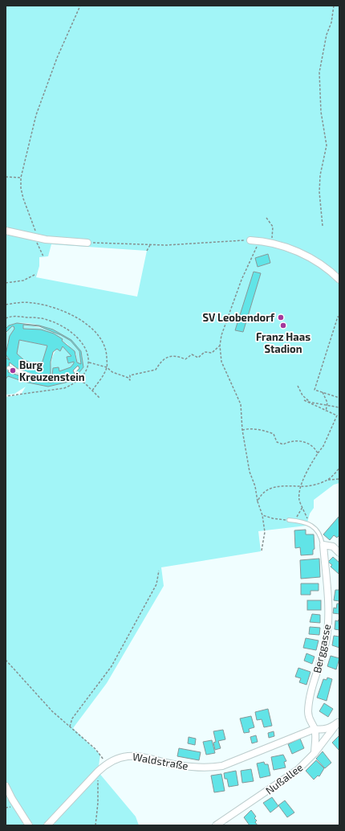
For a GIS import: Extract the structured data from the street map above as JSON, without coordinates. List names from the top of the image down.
{
  "streets": {
    "street": ["Berggasse", "Waldstraße", "Nußallee"]
  },
  "crossings": [
    ["Berggasse", "Waldstraße"],
    ["Berggasse", "Nußallee"]
  ],
  "places": ["SV Leobendorf", "Franz Haas Stadion", "Burg Kreuzenstein"]
}
